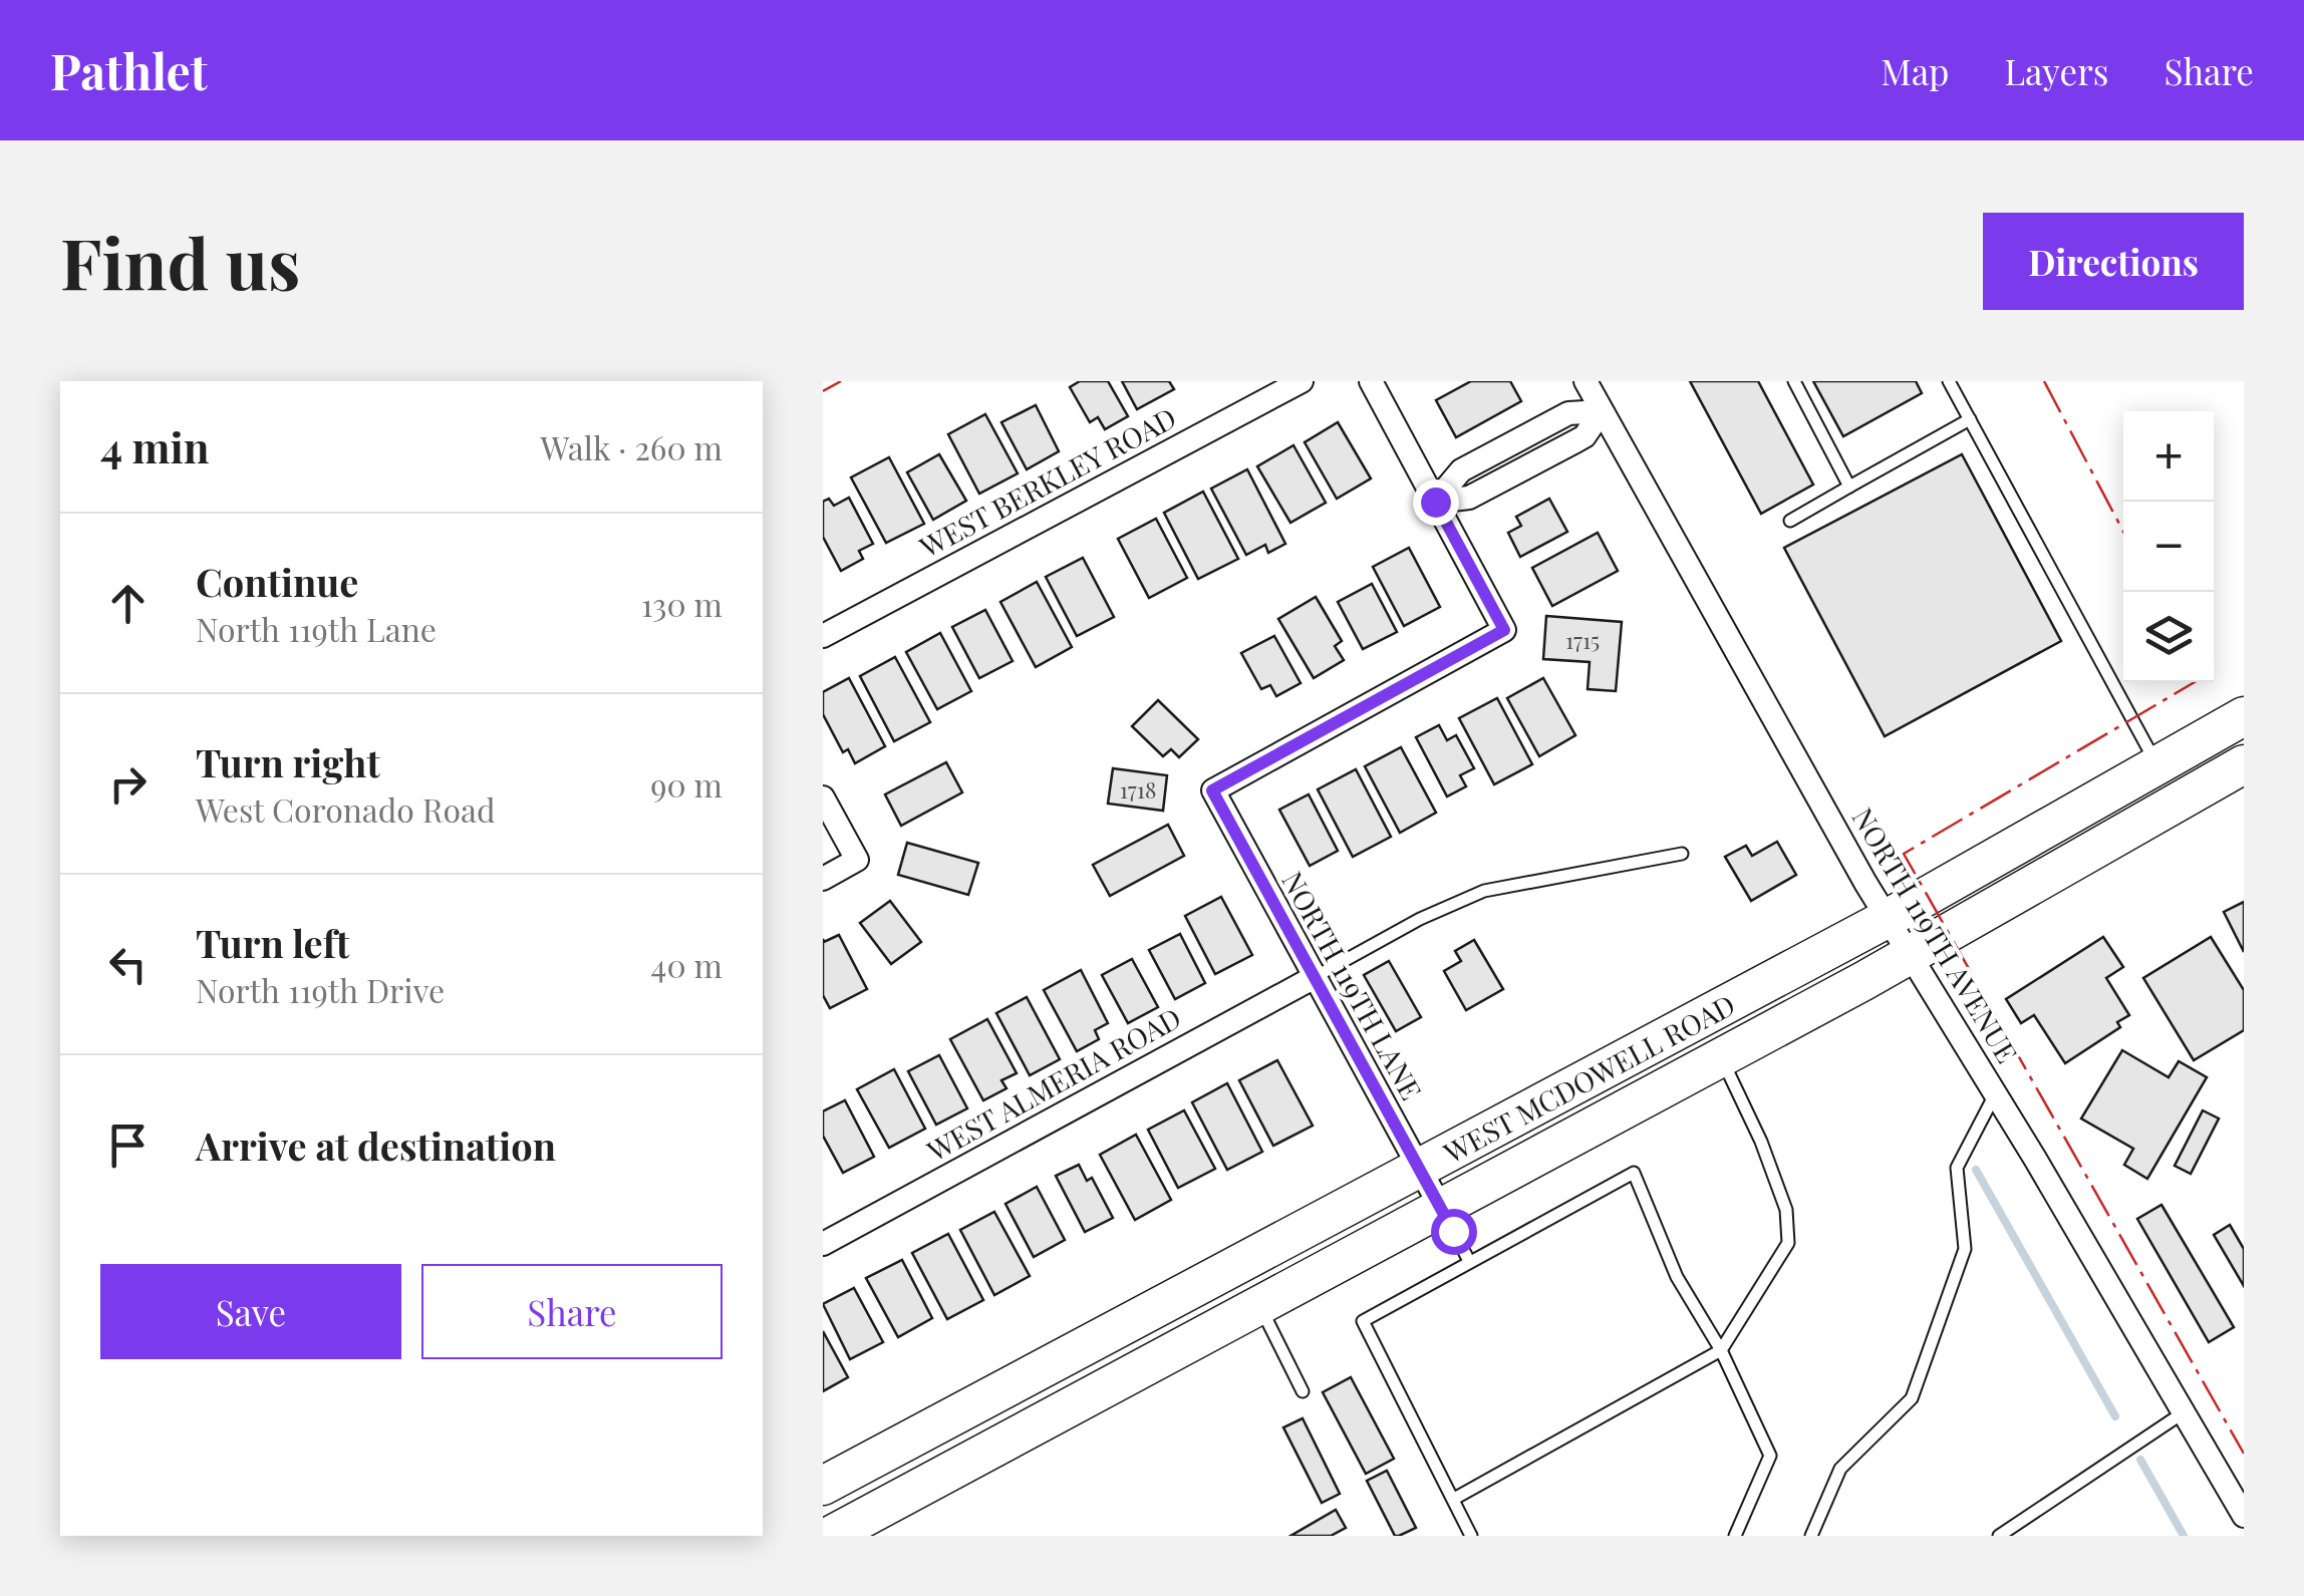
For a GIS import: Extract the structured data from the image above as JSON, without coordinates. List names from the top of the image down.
{
  "streets": {
    "main road": ["WEST MCDOWELL ROAD"],
    "street": [
      "WEST BERKLEY ROAD",
      "NORTH 119TH AVENUE",
      "NORTH 119TH LANE",
      "WEST ALMERIA ROAD"
    ]
  },
  "crossings": [
    ["NORTH 119TH AVENUE", "WEST MCDOWELL ROAD"],
    ["NORTH 119TH LANE", "WEST MCDOWELL ROAD"],
    ["NORTH 119TH LANE", "WEST ALMERIA ROAD"]
  ],
  "house_numbers": ["1715", "1718"],
  "page": {
    "header": "Pathlet",
    "nav": ["Map", "Layers", "Share"],
    "buttons": [
      "Directions",
      ["Save", "Share"]
    ],
    "title": "Find us",
    "heading": ["4 min", "Walk · 260 m"],
    "map_buttons": ["+", "−"],
    "list": [
      ["Continue", "North 119th Lane", "130 m"],
      ["Turn right", "West Coronado Road", "90 m"],
      ["Turn left", "North 119th Drive", "40 m"],
      "Arrive at destination"
    ]
  }
}
